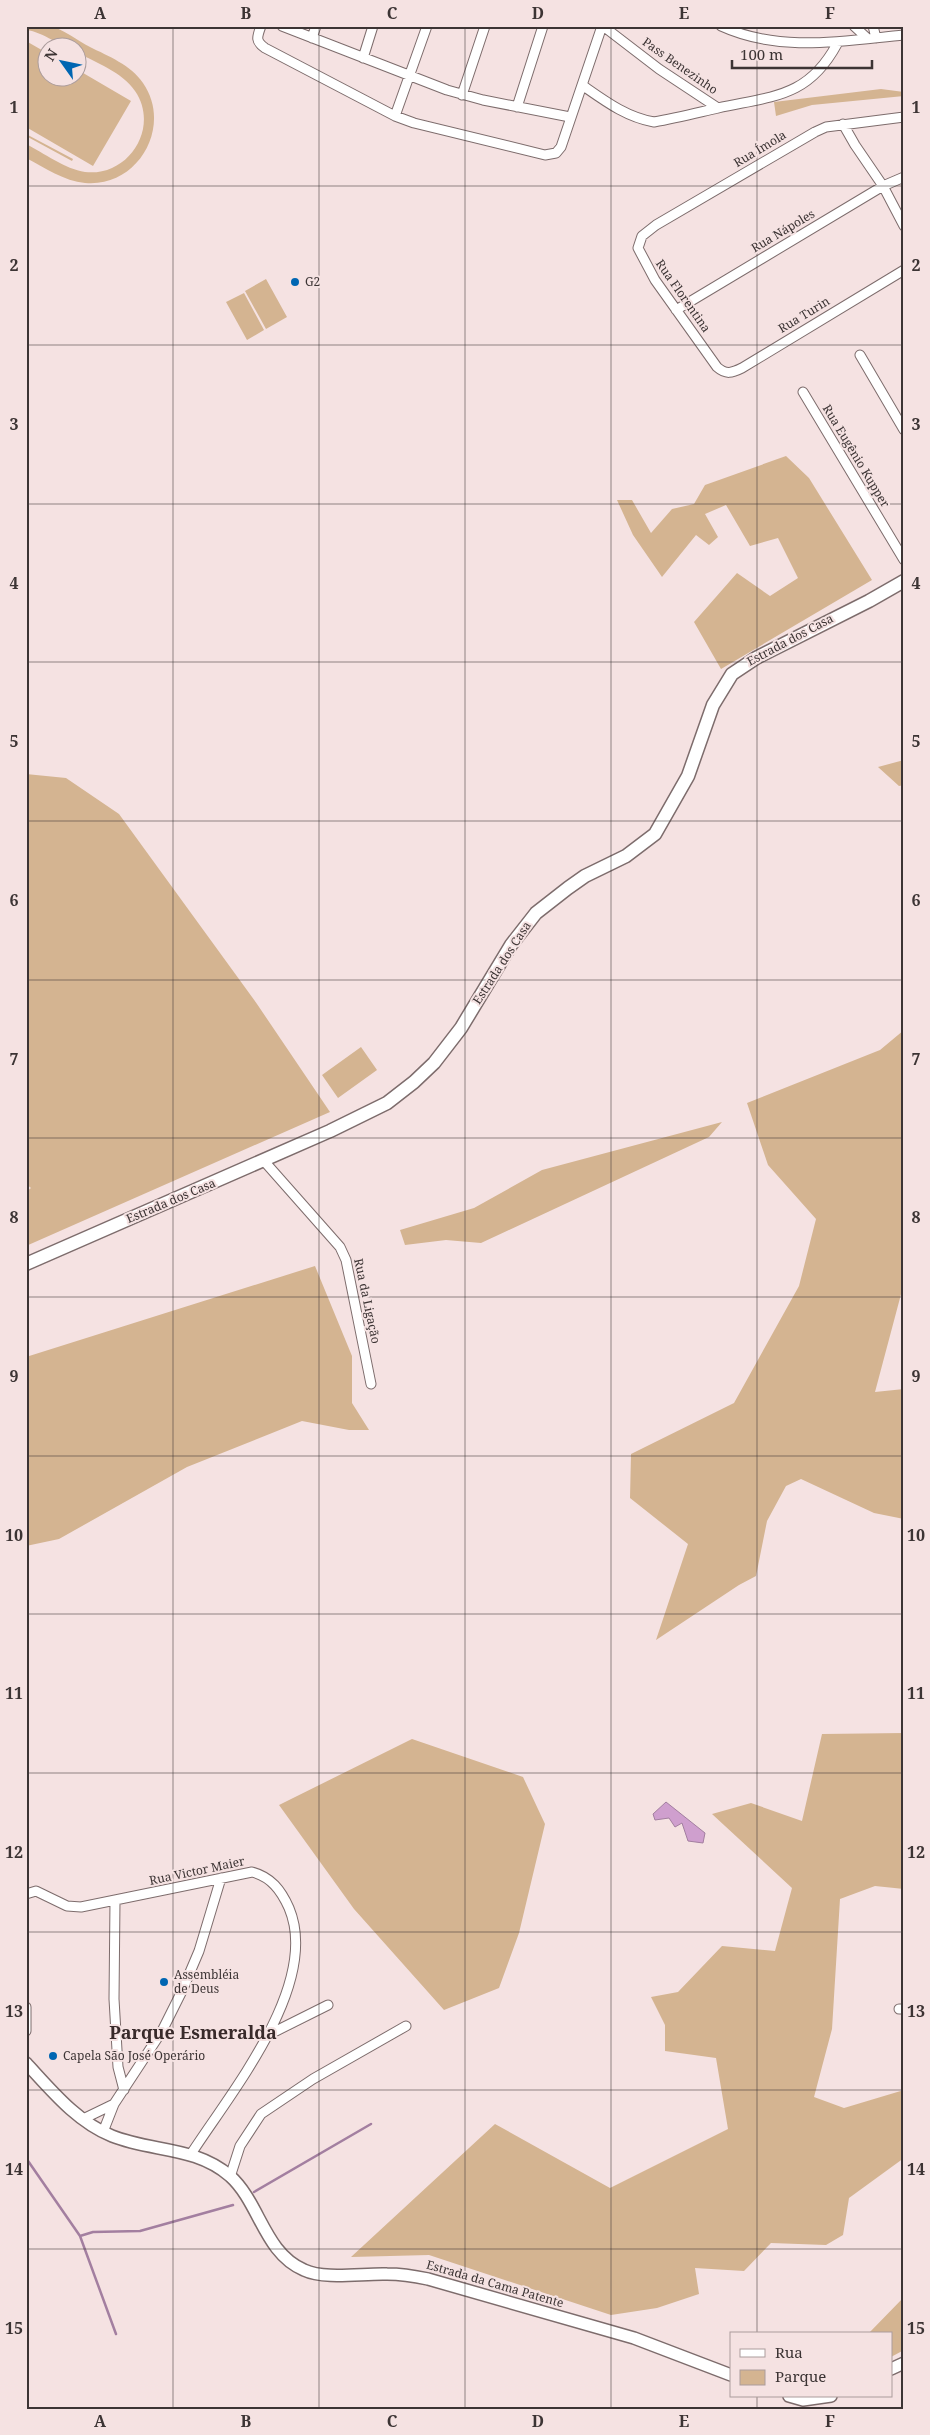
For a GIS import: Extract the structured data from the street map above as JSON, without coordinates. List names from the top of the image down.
{
  "streets": {
    "main road": ["Estrada dos Casa"],
    "street": [
      "Pass Benezinho",
      "Rua Ímola",
      "Rua Nápoles",
      "Rua Florentina",
      "Rua Turin",
      "Rua Eugênio Kupper",
      "Rua da Ligação",
      "Rua Victor Maier",
      "Estrada da Cama Patente"
    ]
  },
  "crossings": [
    ["Rua Ímola", "Rua Florentina"],
    ["Rua Nápoles", "Rua Florentina"],
    ["Rua Florentina", "Rua Turin"],
    ["Estrada dos Casa", "Rua da Ligação"],
    ["Rua Victor Maier", "Estrada da Cama Patente"]
  ],
  "districts": ["Parque Esmeralda"],
  "places": ["G2", "Assembléia de Deus", "Capela São José Operário"],
  "legend": ["Rua", "Parque"],
  "scale_bar": "100 m",
  "north": "top left",
  "grid": {
    "columns": [
      "A",
      "B",
      "C",
      "D",
      "E",
      "F"
    ],
    "rows": [
      "1",
      "2",
      "3",
      "4",
      "5",
      "6",
      "7",
      "8",
      "9",
      "10",
      "11",
      "12",
      "13",
      "14",
      "15"
    ]
  }
}
